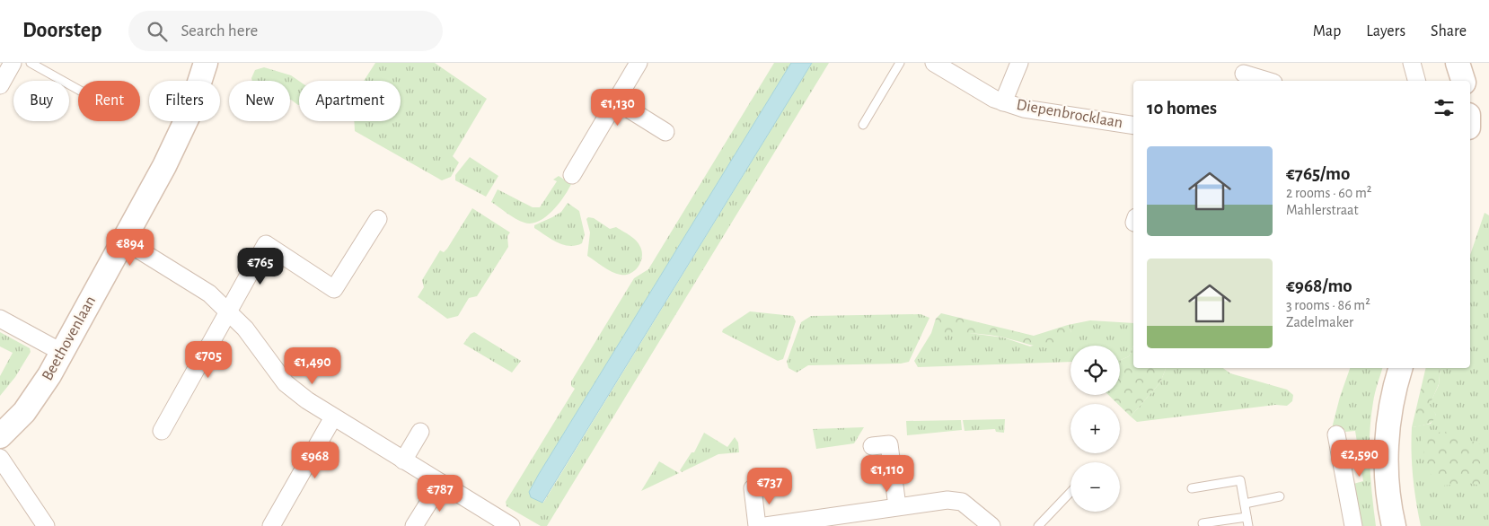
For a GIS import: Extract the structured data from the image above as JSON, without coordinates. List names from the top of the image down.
{
  "streets": {
    "street": ["Diepenbrocklaan", "Beethovenlaan"]
  },
  "page": {
    "header": "Doorstep",
    "search": "Search here",
    "nav": ["Map", "Layers", "Share"],
    "chip": [
      "Buy",
      "Rent",
      "Filters",
      "New",
      "Apartment"
    ],
    "heading": "10 homes",
    "price": [
      "€1,130",
      "€894",
      "€765",
      "€705",
      "€1,490",
      "€2,590",
      "€968",
      "€1,110",
      "€737",
      "€787"
    ],
    "list": [
      {
        "name": "€765/mo",
        "note": "2 rooms · 60 m² · Mahlerstraat"
      },
      {
        "name": "€968/mo",
        "note": "3 rooms · 86 m² · Zadelmaker"
      }
    ],
    "map_buttons": ["+", "−"]
  }
}
